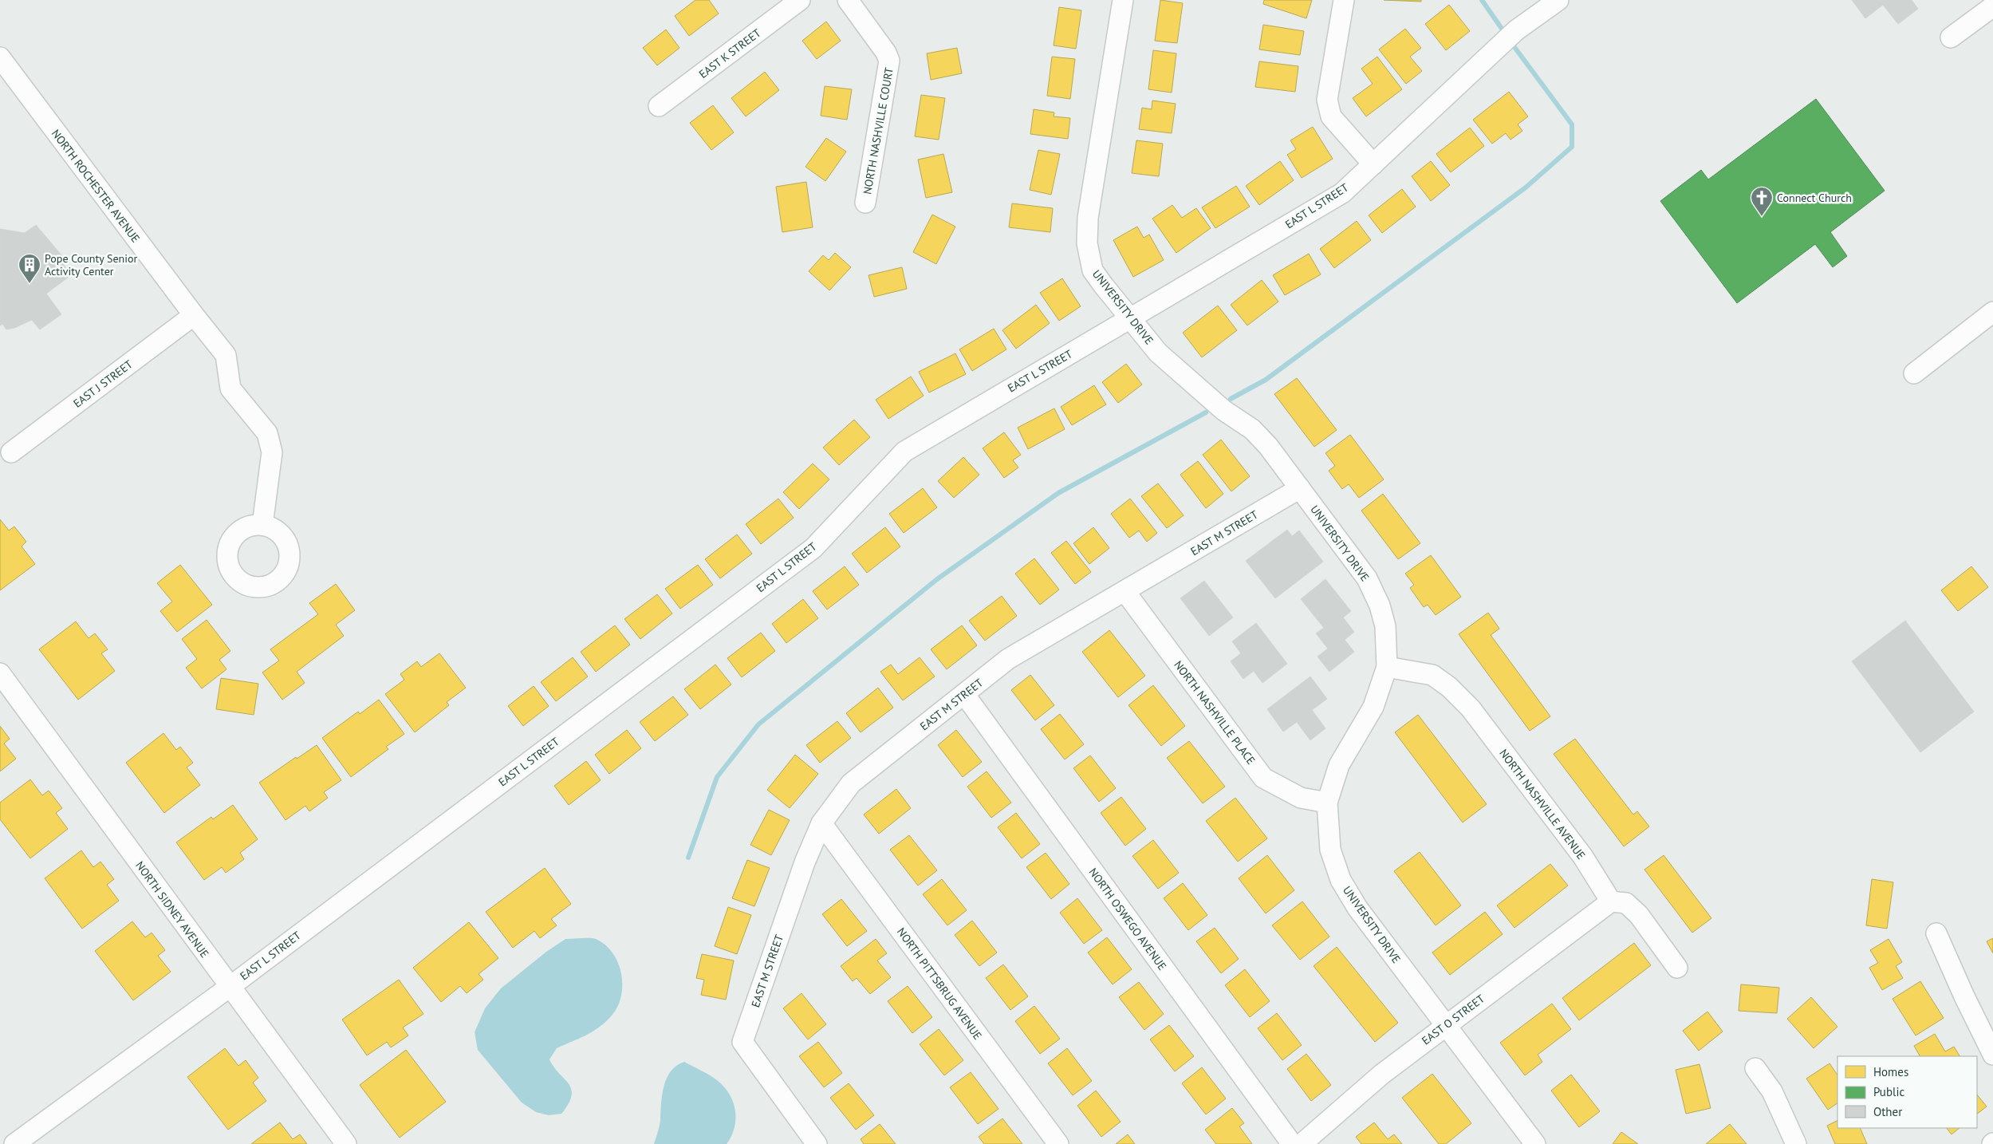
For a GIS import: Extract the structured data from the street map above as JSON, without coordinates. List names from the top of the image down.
{
  "streets": {
    "street": [
      "EAST K STREET",
      "NORTH NASHVILLE COURT",
      "NORTH ROCHESTER AVENUE",
      "EAST L STREET",
      "UNIVERSITY DRIVE",
      "EAST J STREET",
      "EAST M STREET",
      "NORTH NASHVILLE PLACE",
      "NORTH NASHVILLE AVENUE",
      "NORTH SIDNEY AVENUE",
      "NORTH OSWEGO AVENUE",
      "NORTH PITTSBRUG AVENUE",
      "EAST O STREET"
    ]
  },
  "crossings": [
    ["NORTH ROCHESTER AVENUE", "EAST J STREET"],
    ["EAST L STREET", "UNIVERSITY DRIVE"],
    ["EAST L STREET", "NORTH SIDNEY AVENUE"],
    ["UNIVERSITY DRIVE", "EAST M STREET"],
    ["UNIVERSITY DRIVE", "NORTH NASHVILLE PLACE"],
    ["UNIVERSITY DRIVE", "NORTH NASHVILLE AVENUE"],
    ["UNIVERSITY DRIVE", "EAST O STREET"],
    ["EAST M STREET", "NORTH NASHVILLE PLACE"],
    ["EAST M STREET", "NORTH OSWEGO AVENUE"],
    ["EAST M STREET", "NORTH PITTSBRUG AVENUE"],
    ["NORTH NASHVILLE AVENUE", "EAST O STREET"]
  ],
  "places": {
    "church": ["Connect Church"],
    "building": ["Pope County Senior Activity Center"]
  },
  "legend": ["Homes", "Public", "Other"]
}
